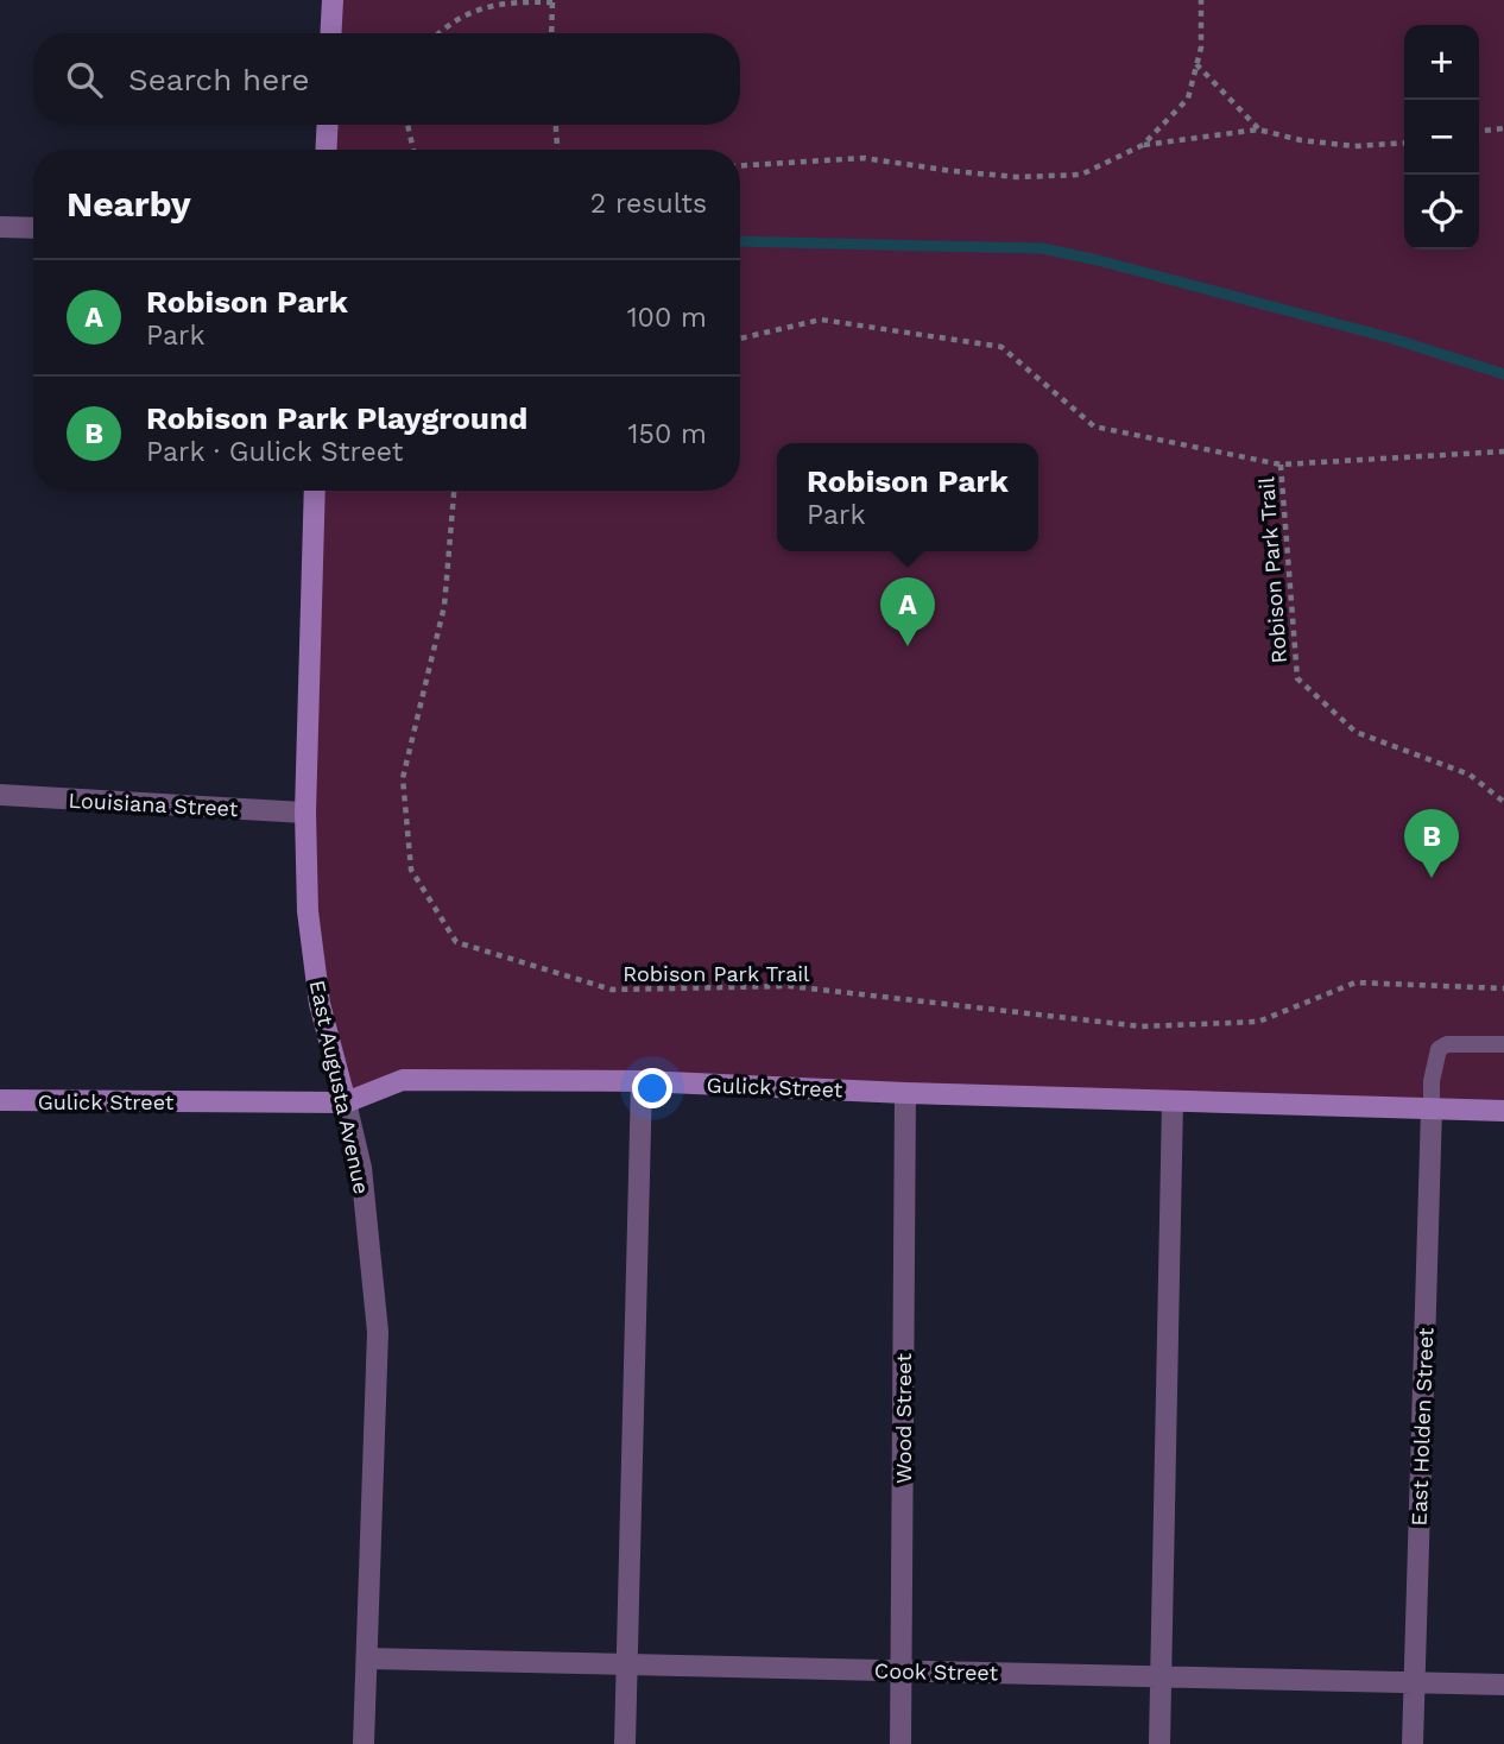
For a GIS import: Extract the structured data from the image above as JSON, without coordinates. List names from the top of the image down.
{
  "streets": {
    "street": [
      "Louisiana Street",
      "East Augusta Avenue",
      "Gulick Street",
      "Wood Street",
      "East Holden Street",
      "Cook Street"
    ],
    "path": ["Robison Park Trail"]
  },
  "crossings": [
    ["Louisiana Street", "East Augusta Avenue"],
    ["East Augusta Avenue", "Gulick Street"],
    ["East Augusta Avenue", "Cook Street"],
    ["Gulick Street", "Wood Street"],
    ["Gulick Street", "East Holden Street"],
    ["Wood Street", "Cook Street"],
    ["East Holden Street", "Cook Street"]
  ],
  "page": {
    "map_buttons": ["+", "−"],
    "search": "Search here",
    "heading": ["Nearby", "2 results"],
    "list": [
      {
        "mark": "A",
        "name": "Robison Park",
        "note": "Park",
        "value": "100 m"
      },
      {
        "mark": "B",
        "name": "Robison Park Playground",
        "note": "Park · Gulick Street",
        "value": "150 m"
      }
    ],
    "popup": ["Robison Park", "Park"],
    "pins": ["A", "B"]
  }
}
